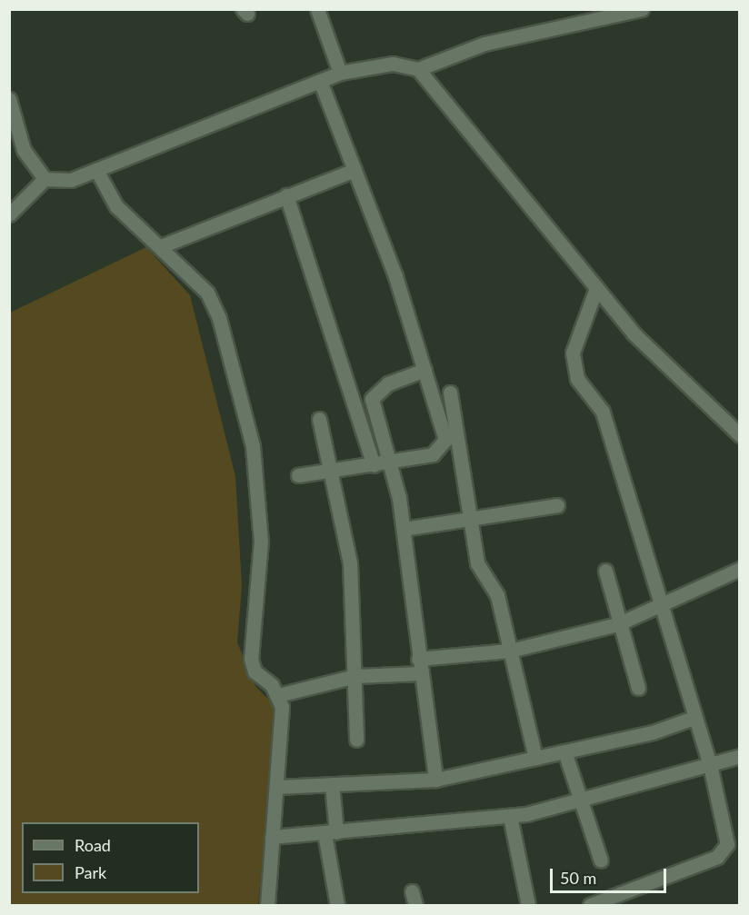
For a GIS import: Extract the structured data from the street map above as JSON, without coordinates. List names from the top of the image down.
{
  "legend": ["Road", "Park"],
  "scale_bar": "50 m"
}
